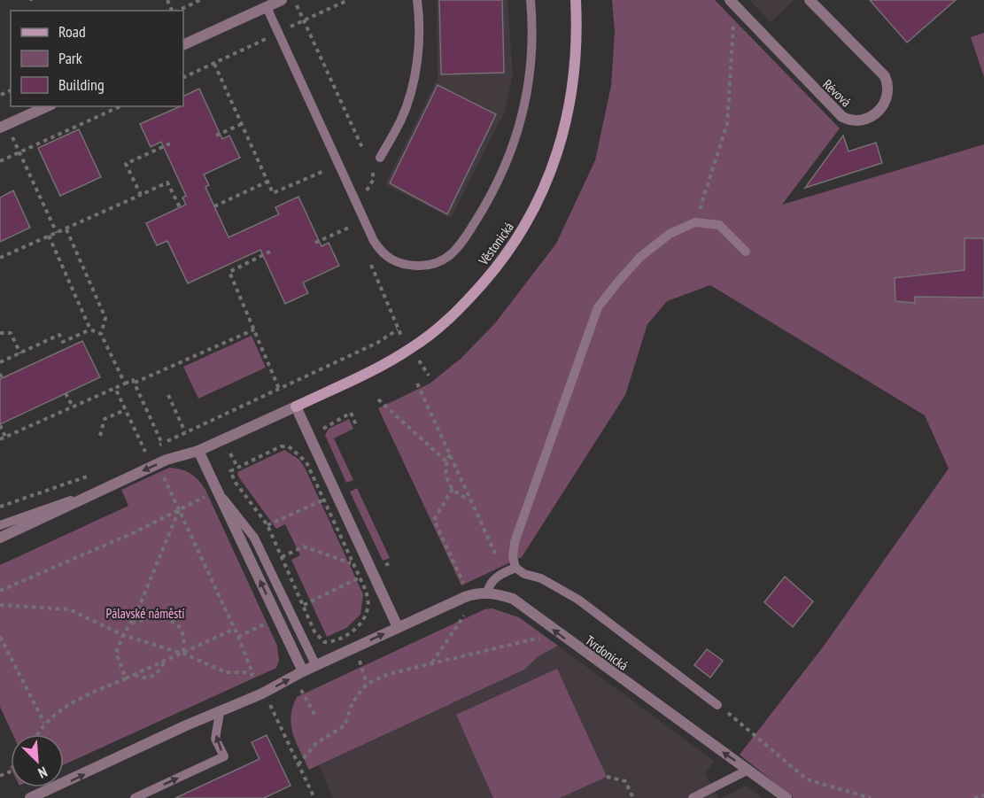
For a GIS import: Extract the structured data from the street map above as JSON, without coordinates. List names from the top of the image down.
{
  "streets": {
    "street": ["Révová", "Věstonická", "Tvrdonická"]
  },
  "one_way": ["Tvrdonická"],
  "parks": ["Pálavské náměstí"],
  "legend": ["Road", "Park", "Building"],
  "north": "bottom right"
}
